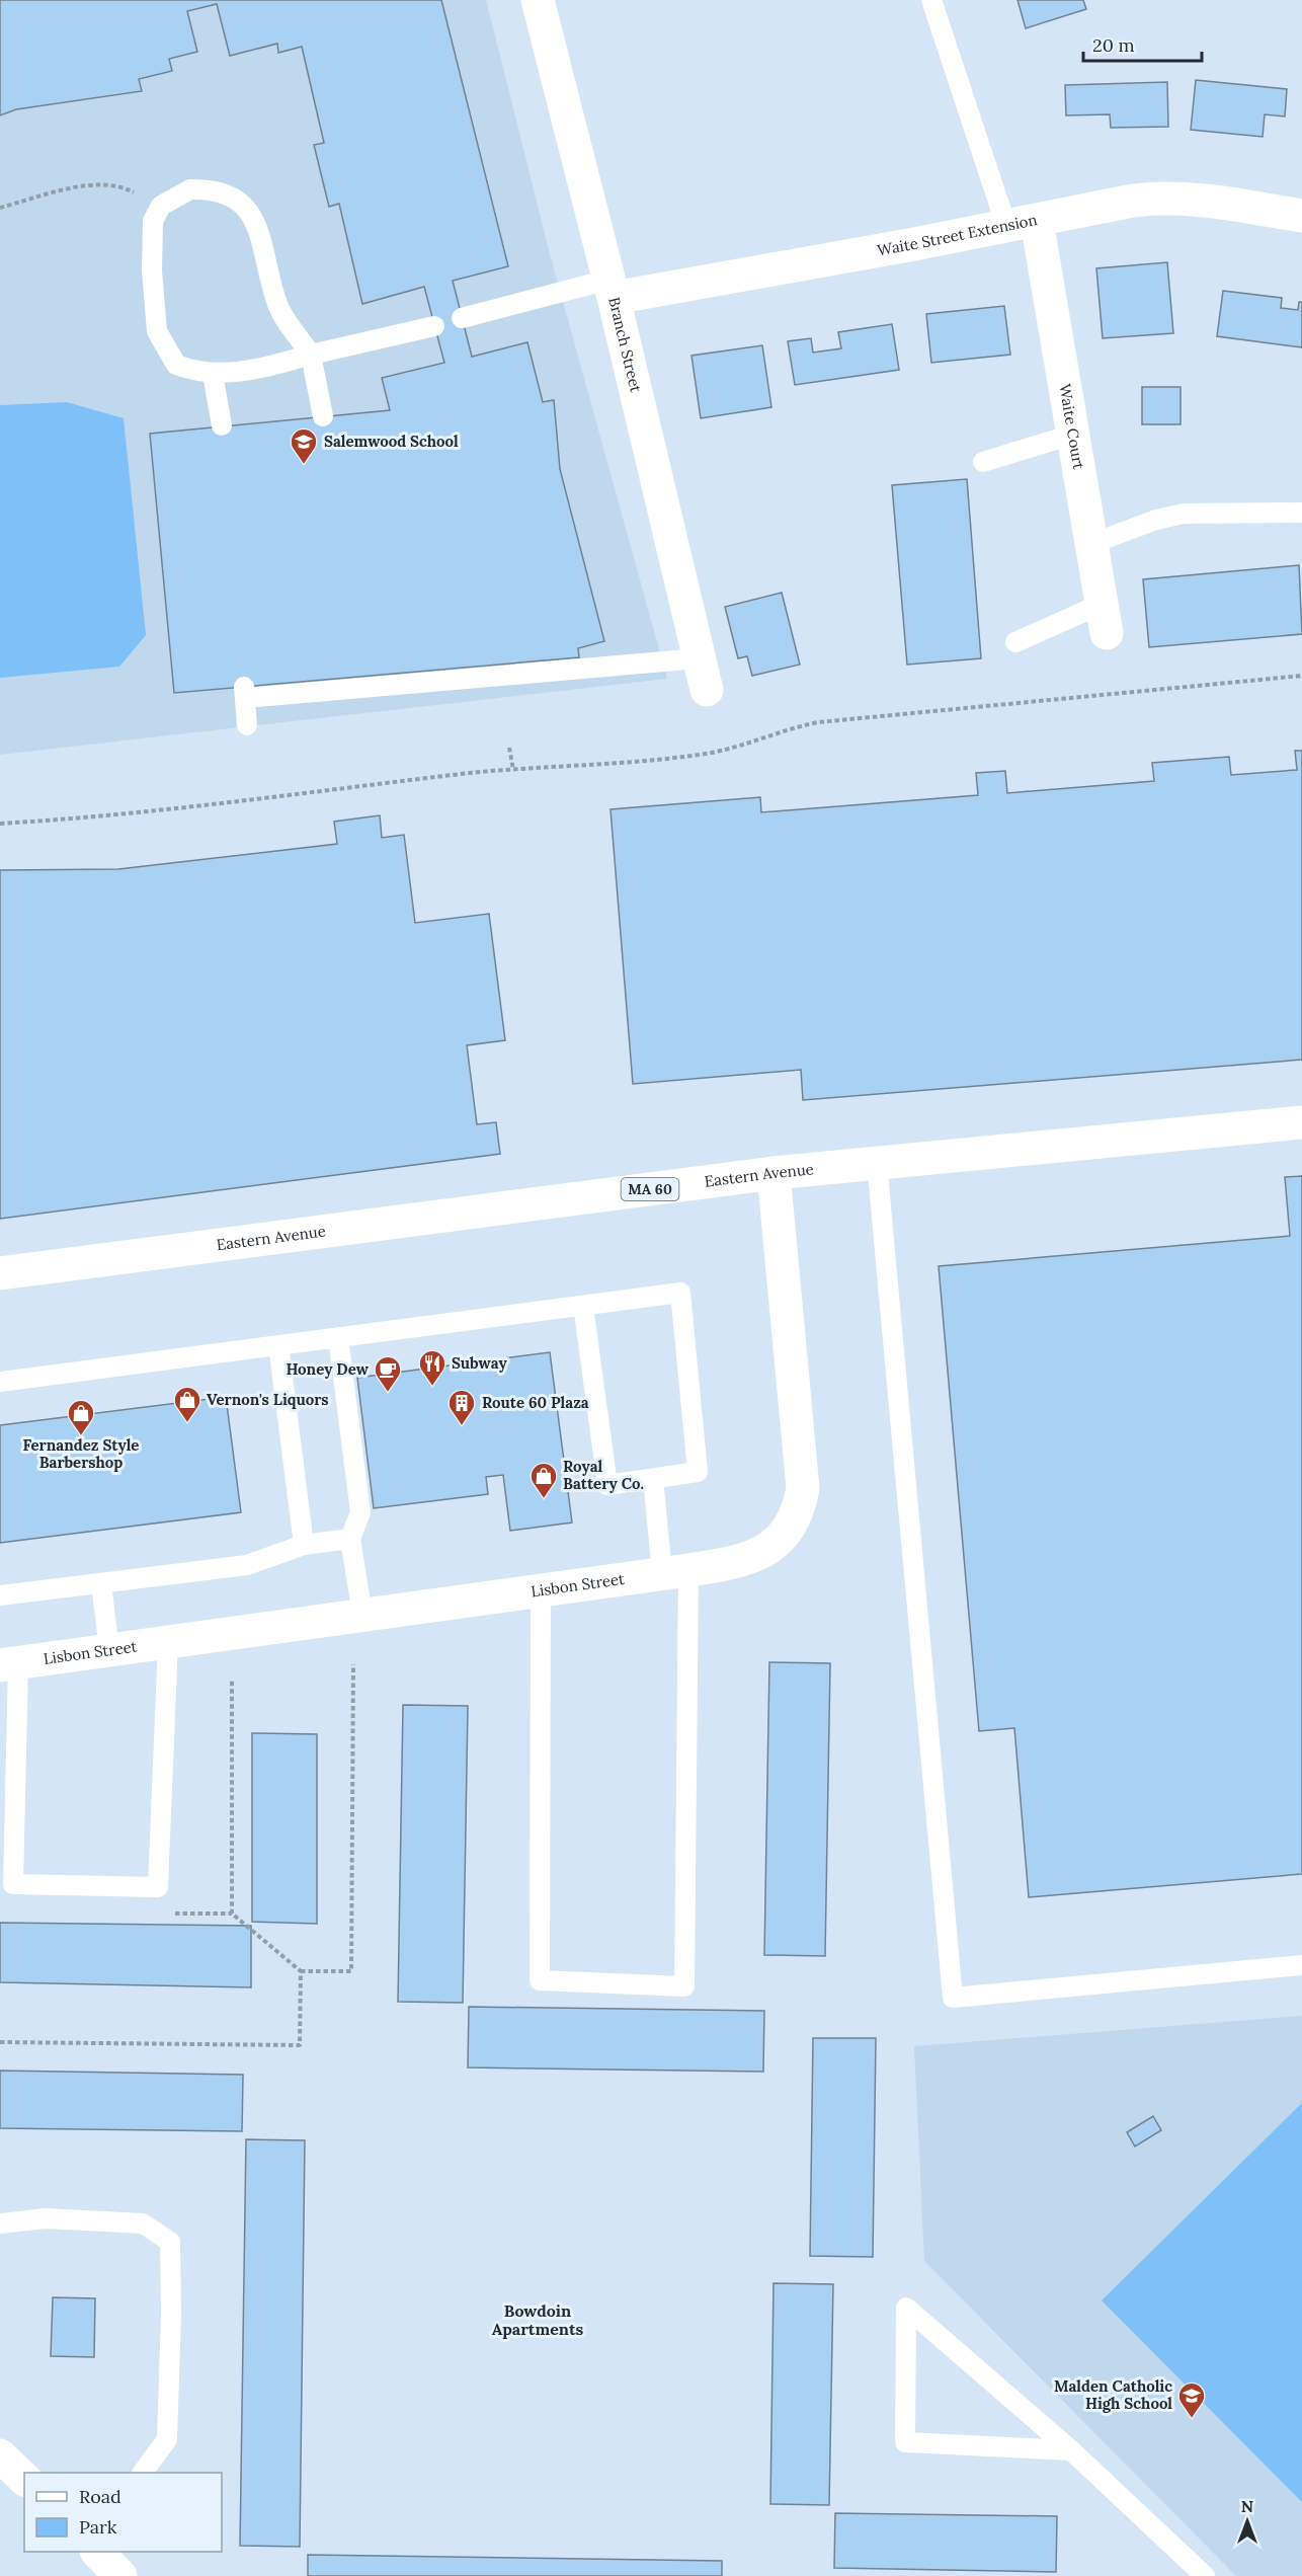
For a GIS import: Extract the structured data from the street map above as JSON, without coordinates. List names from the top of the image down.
{
  "streets": {
    "street": [
      "Waite Street Extension",
      "Branch Street",
      "Waite Court",
      "Eastern Avenue",
      "MA 60",
      "Lisbon Street"
    ]
  },
  "crossings": [
    ["Waite Street Extension", "Branch Street"],
    ["Waite Street Extension", "Waite Court"],
    ["Eastern Avenue", "Lisbon Street"]
  ],
  "districts": ["Bowdoin Apartments"],
  "places": {
    "school or university": ["Salemwood School", "Malden Catholic High School"],
    "restaurant": ["Subway"],
    "cafe": ["Honey Dew"],
    "shop": ["Vernon's Liquors", "Fernandez Style Barbershop", "Royal Battery Co."],
    "building": ["Route 60 Plaza"]
  },
  "legend": ["Road", "Park"],
  "scale_bar": "20 m",
  "north": "top"
}
